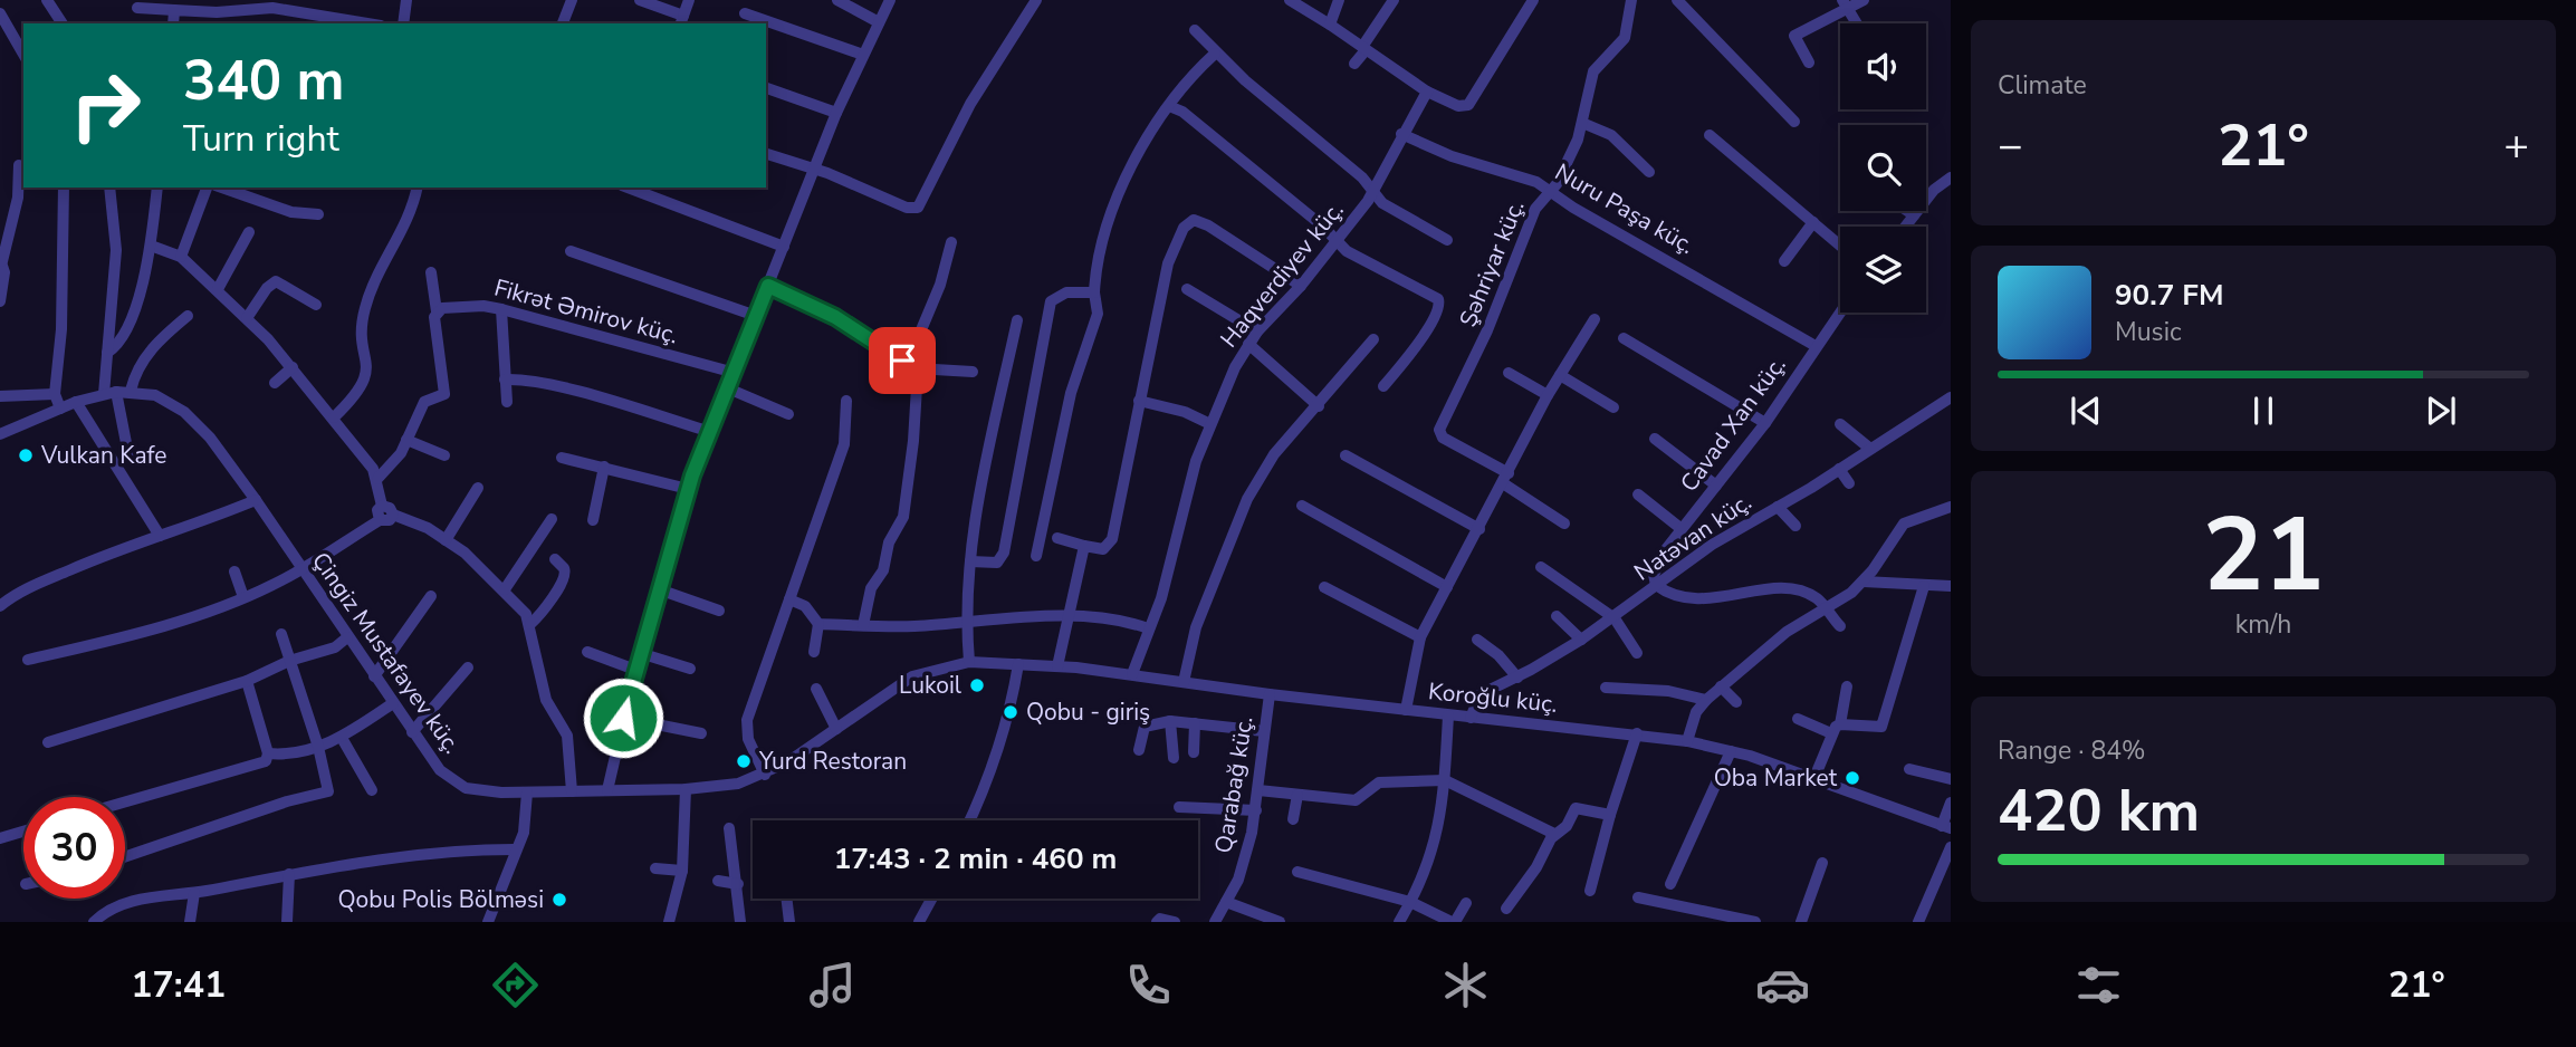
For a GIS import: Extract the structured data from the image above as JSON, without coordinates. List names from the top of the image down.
{
  "streets": {
    "street": [
      "Nuru Paşa küç.",
      "Şəhriyar küç.",
      "Haqverdiyev küç.",
      "Fikrət Əmirov küç.",
      "Cavad Xan küç.",
      "Natəvan küç.",
      "Çingiz Mustafayev küç.",
      "Koroğlu küç.",
      "Qarabağ küç."
    ]
  },
  "crossings": [
    ["Nuru Paşa küç.", "Şəhriyar küç."],
    ["Nuru Paşa küç.", "Haqverdiyev küç."],
    ["Nuru Paşa küç.", "Cavad Xan küç."],
    ["Haqverdiyev küç.", "Koroğlu küç."],
    ["Cavad Xan küç.", "Natəvan küç."],
    ["Natəvan küç.", "Koroğlu küç."],
    ["Çingiz Mustafayev küç.", "Koroğlu küç."],
    ["Koroğlu küç.", "Qarabağ küç."]
  ],
  "places": [
    "Vulkan Kafe",
    "Lukoil",
    "Qobu - giriş",
    "Yurd Restoran",
    "Oba Market",
    "Qobu Polis Bölməsi"
  ],
  "page": {
    "tile": [
      "Climate",
      ["21", "km/h"],
      ["Range · 84%", "420 km"]
    ],
    "turn": ["340 m", "Turn right"],
    "heat": ["−", "21°", "+"],
    "song": ["90.7 FM", "Music"],
    "limit": "30",
    "trip": "17:43 · 2 min · 460 m",
    "tabs": ["17:41", "21°"]
  }
}
